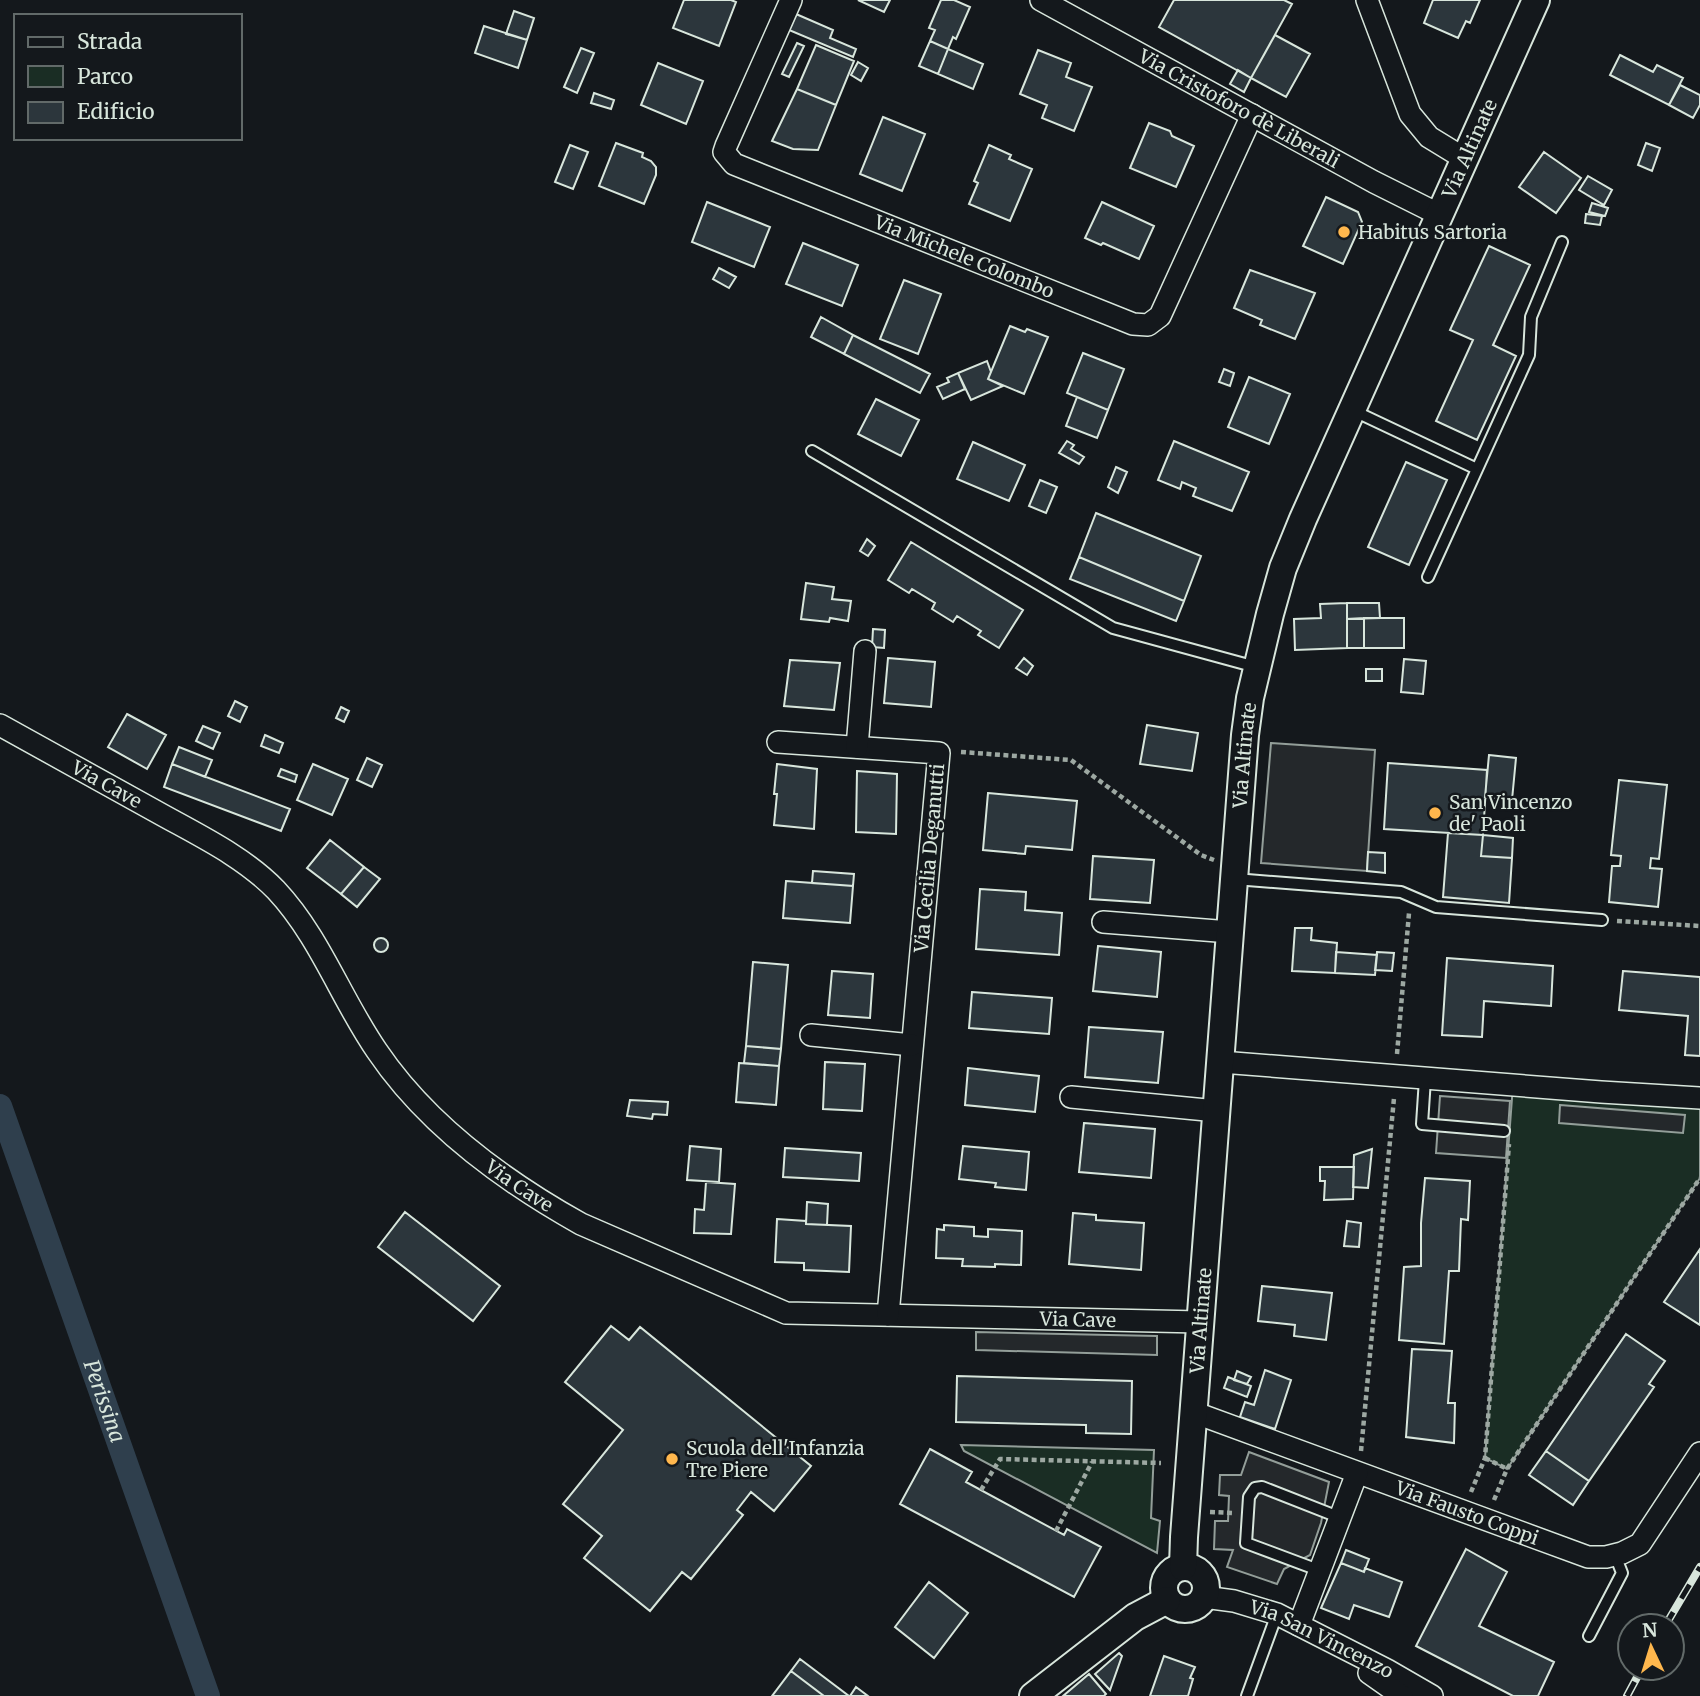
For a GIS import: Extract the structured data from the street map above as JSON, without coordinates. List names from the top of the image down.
{
  "streets": {
    "street": [
      "Via Cristoforo dè Liberali",
      "Via Altinate",
      "Via Michele Colombo",
      "Via Cave",
      "Via Cecilia Deganutti",
      "Via Fausto Coppi",
      "Via San Vincenzo"
    ]
  },
  "crossings": [
    ["Via Cristoforo dè Liberali", "Via Altinate"],
    ["Via Cristoforo dè Liberali", "Via Michele Colombo"],
    ["Via Altinate", "Via Cave"],
    ["Via Altinate", "Via Fausto Coppi"],
    ["Via Altinate", "Via San Vincenzo"],
    ["Via Cave", "Via Cecilia Deganutti"]
  ],
  "water": ["Perissina"],
  "places": ["Habitus Sartoria", "San Vincenzo de' Paoli", "Scuola dell'Infanzia Tre Piere"],
  "legend": ["Strada", "Parco", "Edificio"],
  "north": "top"
}
